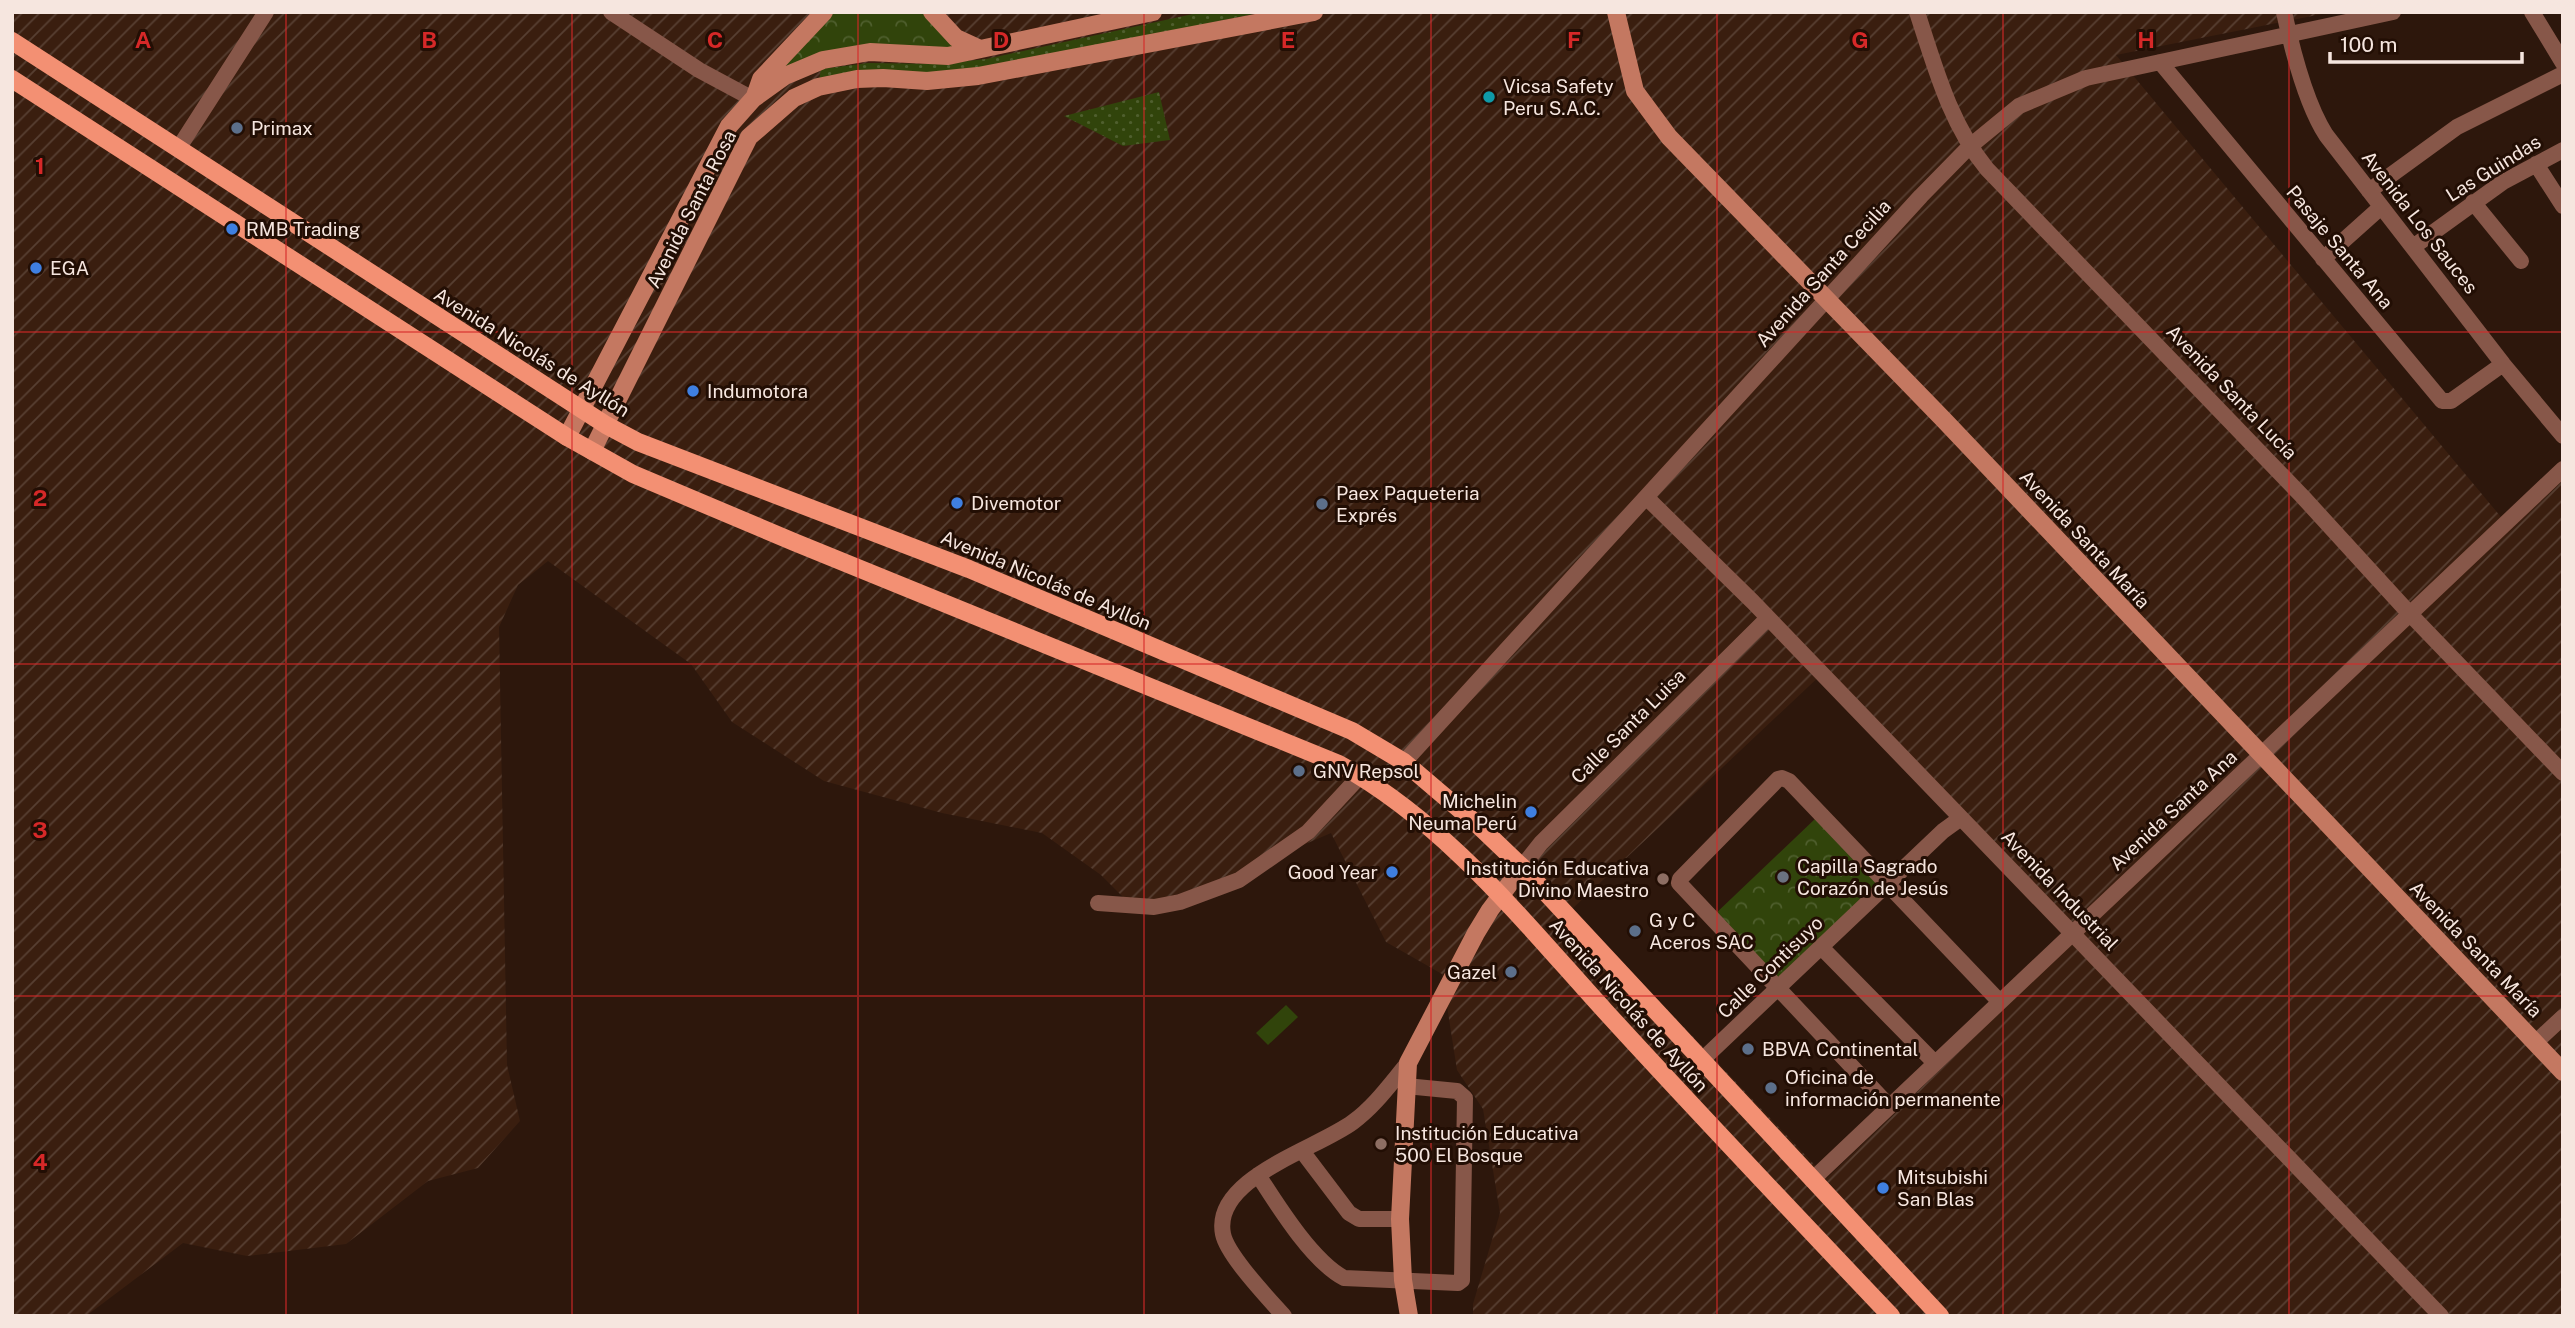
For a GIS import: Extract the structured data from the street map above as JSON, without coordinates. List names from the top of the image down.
{
  "streets": {
    "main road": ["Avenida Nicolás de Ayllón"],
    "street": [
      "Las Guindas",
      "Avenida Santa Rosa",
      "Avenida Los Sauces",
      "Pasaje Santa Ana",
      "Avenida Santa Cecilia",
      "Avenida Santa Lucía",
      "Avenida Santa María",
      "Calle Santa Luisa",
      "Avenida Santa Ana",
      "Avenida Industrial",
      "Calle Contisuyo"
    ]
  },
  "crossings": [
    ["Las Guindas", "Avenida Los Sauces"],
    ["Avenida Santa Rosa", "Avenida Nicolás de Ayllón"],
    ["Avenida Los Sauces", "Pasaje Santa Ana"],
    ["Avenida Los Sauces", "Avenida Santa Cecilia"],
    ["Pasaje Santa Ana", "Avenida Santa Cecilia"],
    ["Avenida Santa Cecilia", "Avenida Nicolás de Ayllón"],
    ["Avenida Santa Cecilia", "Avenida Santa Lucía"],
    ["Avenida Santa Cecilia", "Avenida Santa María"],
    ["Avenida Santa Cecilia", "Avenida Industrial"],
    ["Avenida Nicolás de Ayllón", "Calle Santa Luisa"],
    ["Avenida Nicolás de Ayllón", "Avenida Santa Ana"],
    ["Avenida Nicolás de Ayllón", "Calle Contisuyo"],
    ["Avenida Santa Lucía", "Avenida Santa Ana"],
    ["Avenida Santa María", "Avenida Santa Ana"],
    ["Calle Santa Luisa", "Avenida Industrial"],
    ["Avenida Santa Ana", "Avenida Industrial"],
    ["Avenida Industrial", "Calle Contisuyo"]
  ],
  "places": [
    "Vicsa Safety Peru S.A.C.",
    "Primax",
    "RMB Trading",
    "EGA",
    "Indumotora",
    "Divemotor",
    "Paex Paqueteria Exprés",
    "GNV Repsol",
    "Michelin Neuma Perú",
    "Good Year",
    "Capilla Sagrado Corazón de Jesús",
    "Institución Educativa Divino Maestro",
    "G y C Aceros SAC",
    "Gazel",
    "BBVA Continental",
    "Oficina de información permanente",
    "Institución Educativa 500 El Bosque",
    "Mitsubishi San Blas"
  ],
  "scale_bar": "100 m",
  "grid": {
    "columns": [
      "A",
      "B",
      "C",
      "D",
      "E",
      "F",
      "G",
      "H"
    ],
    "rows": [
      "1",
      "2",
      "3",
      "4"
    ]
  }
}
